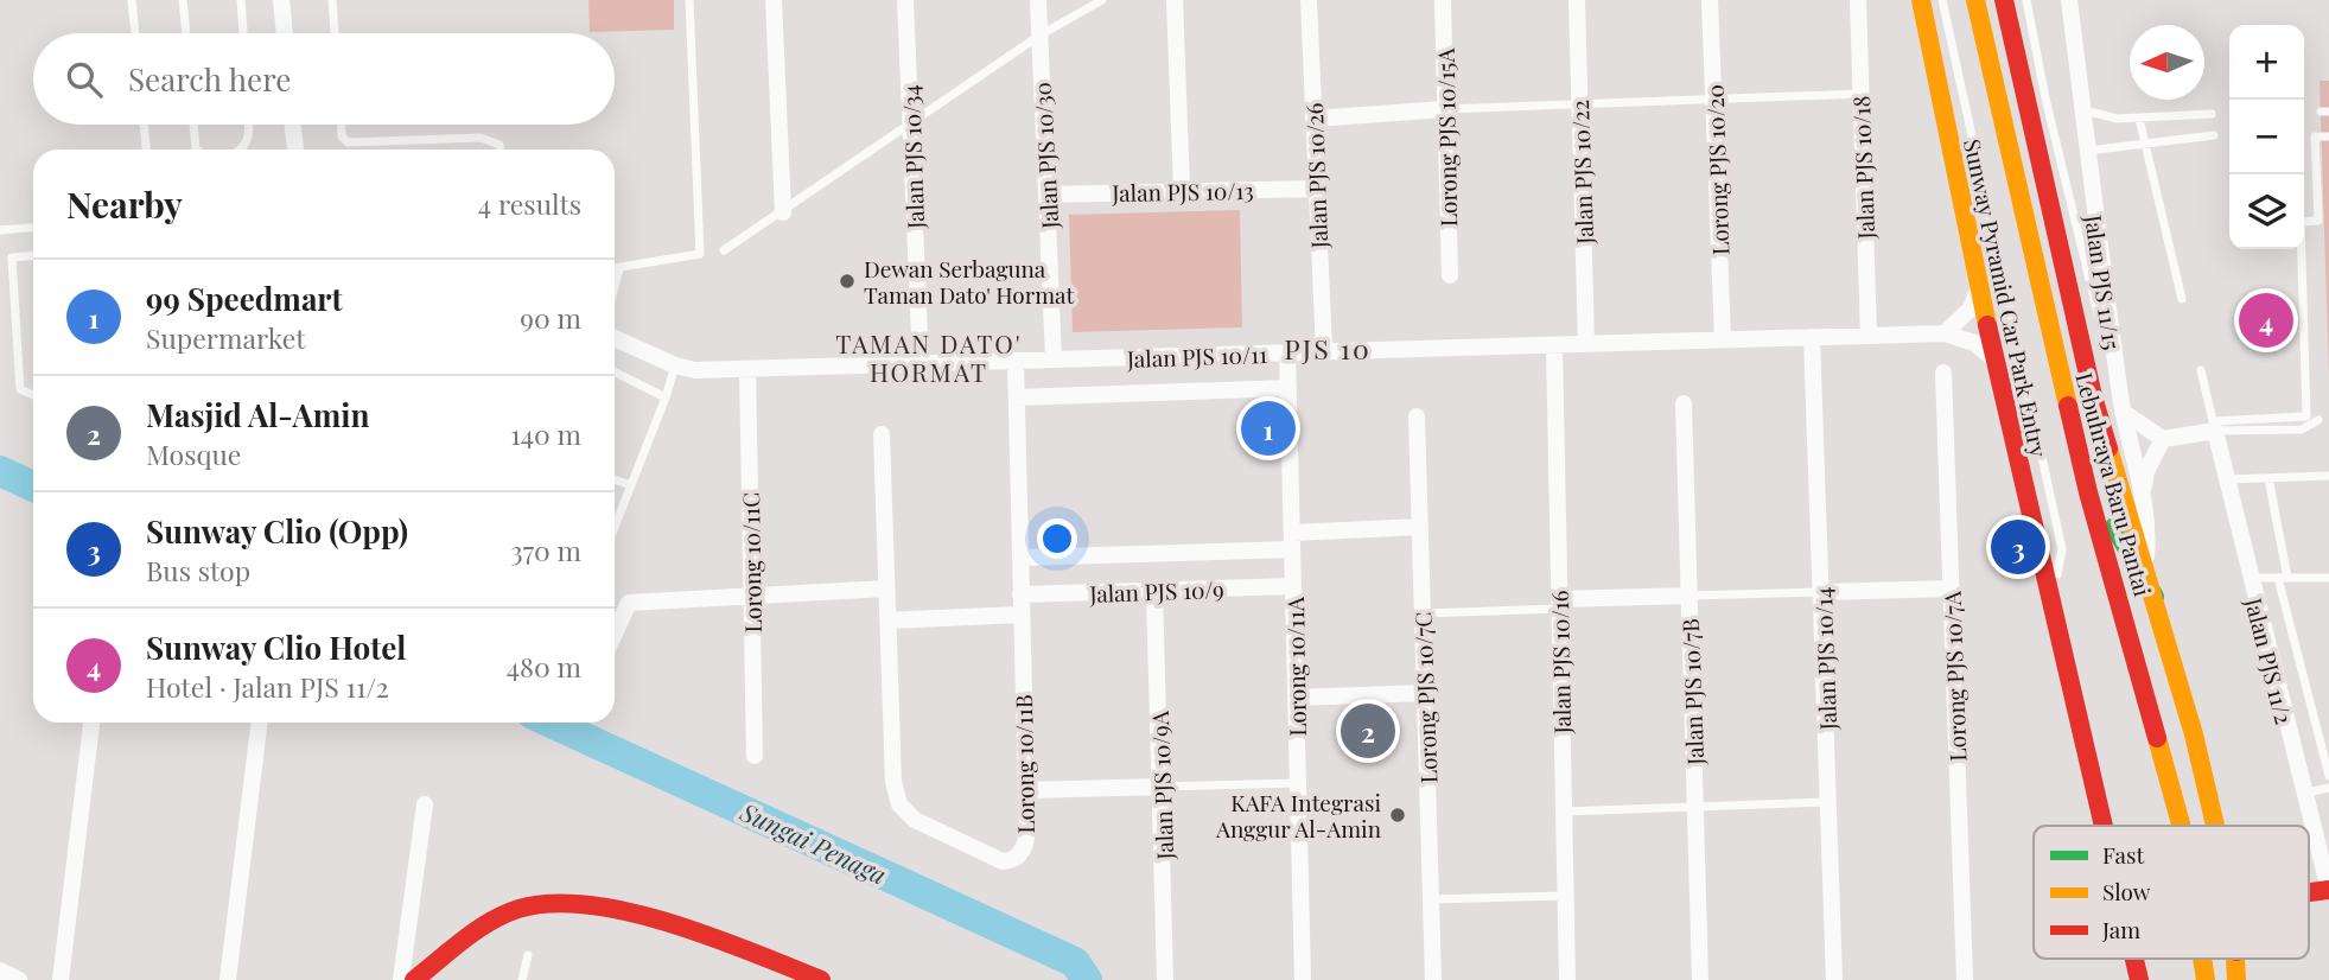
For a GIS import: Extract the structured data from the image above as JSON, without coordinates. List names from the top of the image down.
{
  "streets": {
    "main road": ["Lebuhraya Baru Pantai"],
    "street": [
      "Lorong PJS 10/15A",
      "Jalan PJS 10/30",
      "Jalan PJS 10/34",
      "Jalan PJS 10/18",
      "Lorong PJS 10/20",
      "Jalan PJS 10/22",
      "Jalan PJS 10/26",
      "Jalan PJS 10/13",
      "Jalan PJS 11/15",
      "Jalan PJS 10/11",
      "Lorong 10/11C",
      "Jalan PJS 10/9",
      "Jalan PJS 10/14",
      "Jalan PJS 11/2",
      "Jalan PJS 10/16",
      "Lorong 10/11A",
      "Lorong PJS 10/7A",
      "Jalan PJS 10/7B",
      "Lorong PJS 10/7C",
      "Lorong 10/11B",
      "Jalan PJS 10/9A"
    ],
    "lane": ["Sunway Pyramid Car Park Entry"]
  },
  "crossings": [
    ["Jalan PJS 10/30", "Jalan PJS 10/13"],
    ["Jalan PJS 10/30", "Jalan PJS 10/11"],
    ["Jalan PJS 10/34", "Jalan PJS 10/11"],
    ["Jalan PJS 10/18", "Jalan PJS 10/11"],
    ["Lorong PJS 10/20", "Jalan PJS 10/11"],
    ["Jalan PJS 10/22", "Jalan PJS 10/11"],
    ["Jalan PJS 10/26", "Jalan PJS 10/13"],
    ["Jalan PJS 10/26", "Jalan PJS 10/11"],
    ["Jalan PJS 10/11", "Lorong 10/11C"],
    ["Jalan PJS 10/11", "Jalan PJS 10/14"],
    ["Jalan PJS 10/11", "Jalan PJS 10/16"],
    ["Jalan PJS 10/11", "Lorong 10/11A"],
    ["Jalan PJS 10/11", "Lorong 10/11B"],
    ["Jalan PJS 10/9", "Lorong 10/11A"],
    ["Jalan PJS 10/9", "Lorong 10/11B"],
    ["Jalan PJS 10/9", "Jalan PJS 10/9A"]
  ],
  "districts": ["TAMAN DATO' HORMAT", "PJS 10"],
  "water": ["Sungai Penaga"],
  "places": ["Dewan Serbaguna Taman Dato' Hormat", "KAFA Integrasi Anggur Al-Amin"],
  "legend": ["Fast", "Slow", "Jam"],
  "north": "left",
  "page": {
    "map_buttons": ["+", "−"],
    "search": "Search here",
    "heading": ["Nearby", "4 results"],
    "list": [
      {
        "mark": "1",
        "name": "99 Speedmart",
        "note": "Supermarket",
        "value": "90 m"
      },
      {
        "mark": "2",
        "name": "Masjid Al-Amin",
        "note": "Mosque",
        "value": "140 m"
      },
      {
        "mark": "3",
        "name": "Sunway Clio (Opp)",
        "note": "Bus stop",
        "value": "370 m"
      },
      {
        "mark": "4",
        "name": "Sunway Clio Hotel",
        "note": "Hotel · Jalan PJS 11/2",
        "value": "480 m"
      }
    ],
    "pins": [
      "4",
      "1",
      "3",
      "2"
    ]
  }
}
